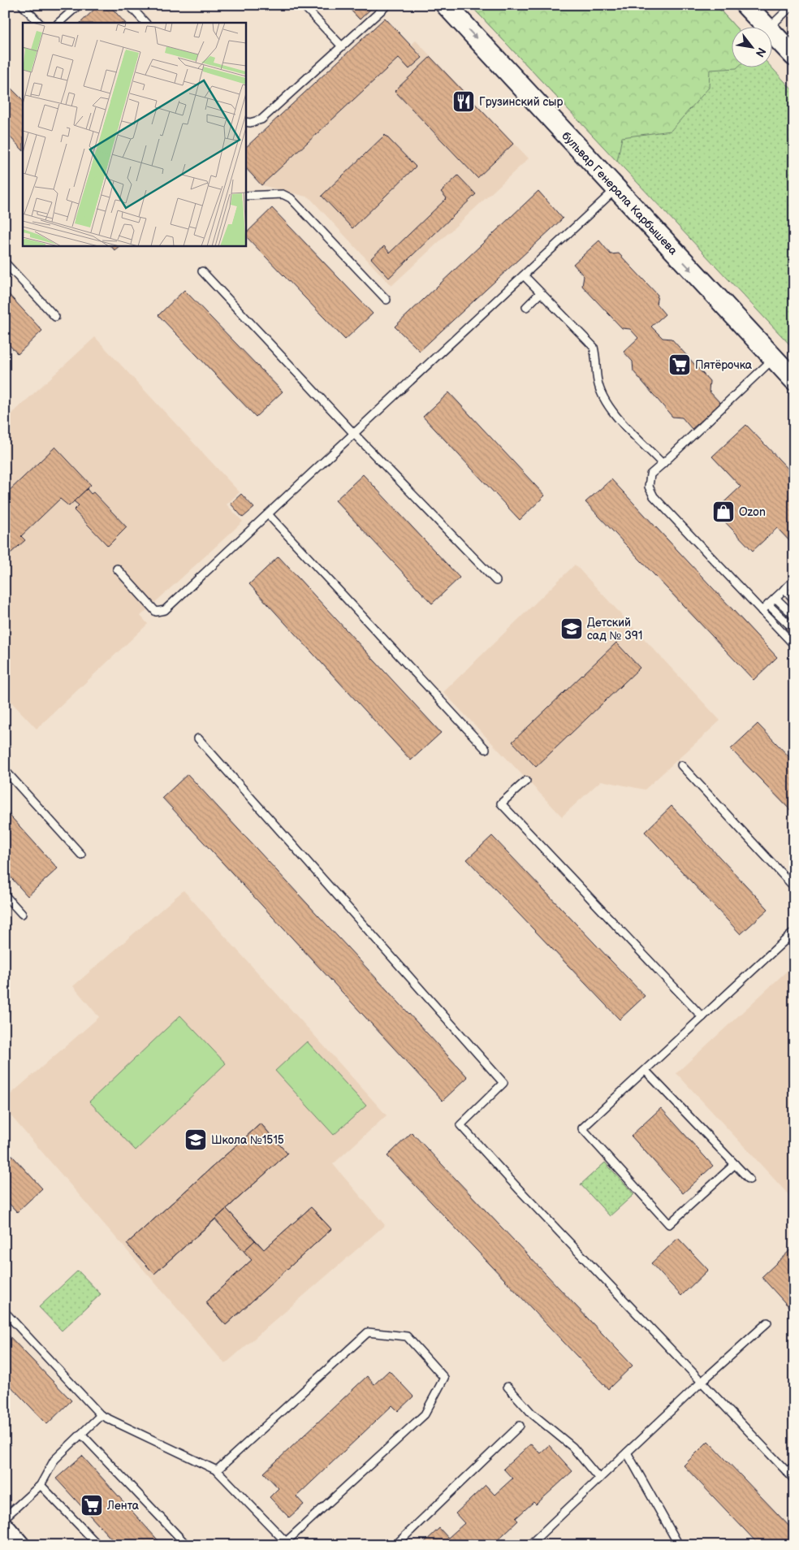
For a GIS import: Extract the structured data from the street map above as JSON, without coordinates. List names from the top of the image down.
{
  "streets": {
    "street": ["бульвар Генерала Карбышева"]
  },
  "one_way": ["бульвар Генерала Карбышева"],
  "places": {
    "restaurant": ["Грузинский сыр"],
    "supermarket": ["Пятёрочка", "Лента"],
    "shop": ["Ozon"],
    "school or university": ["Детский сад № 391", "Школа №1515"]
  },
  "north": "bottom right"
}
